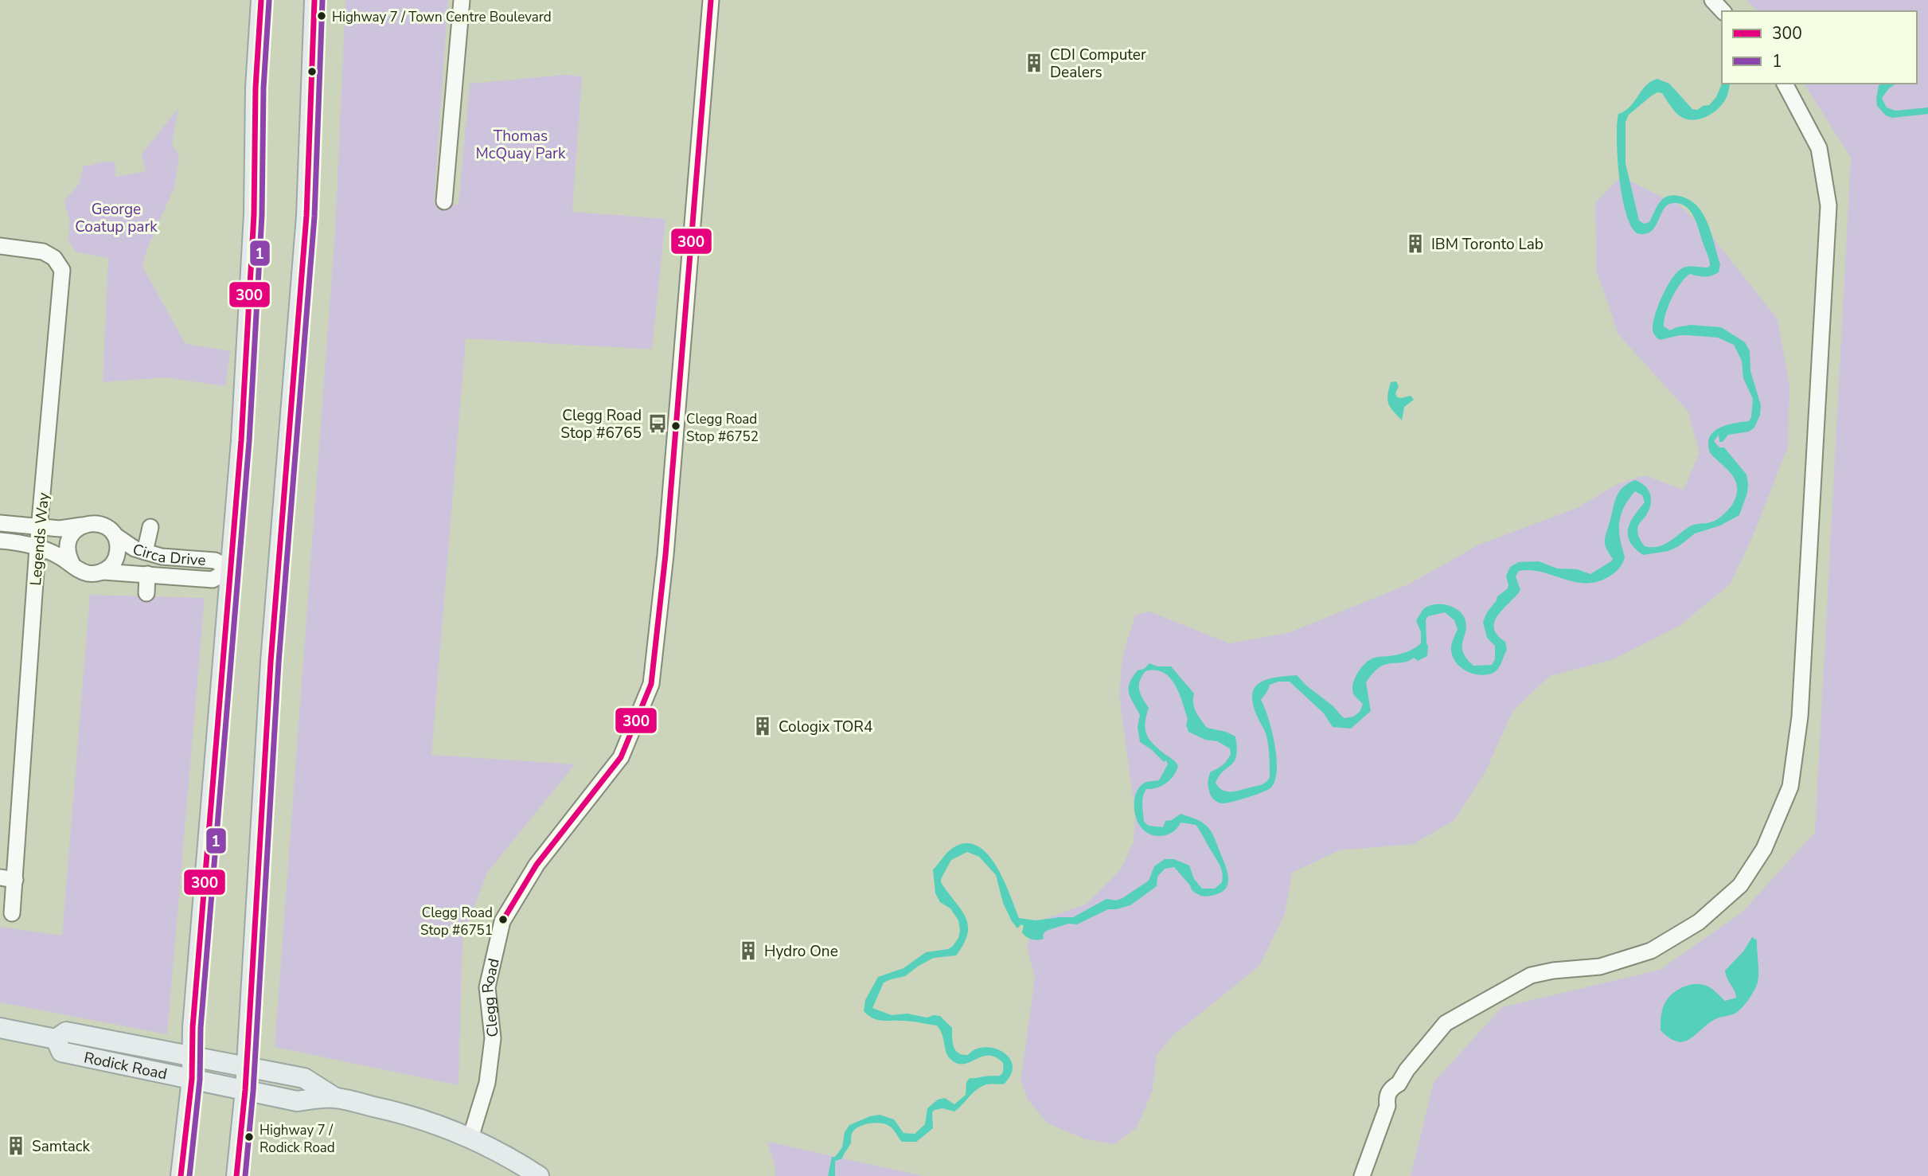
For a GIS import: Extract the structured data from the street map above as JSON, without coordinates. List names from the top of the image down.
{
  "streets": {
    "main road": ["Rodick Road"],
    "street": ["Legends Way", "Circa Drive", "Clegg Road"]
  },
  "crossings": [
    ["Clegg Road", "Rodick Road"]
  ],
  "parks": ["Thomas McQuay Park", "George Coatup park"],
  "places": {
    "other": [
      "Highway 7 / Town Centre Boulevard",
      "Clegg Road Stop #6752",
      "Clegg Road Stop #6751",
      "Highway 7 / Rodick Road"
    ],
    "building": [
      "CDI Computer Dealers",
      "IBM Toronto Lab",
      "Cologix TOR4",
      "Hydro One",
      "Samtack"
    ],
    "bus stop": ["Clegg Road Stop #6765"]
  },
  "lines": ["transit line 300", "transit line 1"],
  "legend": ["300", "1"]
}
